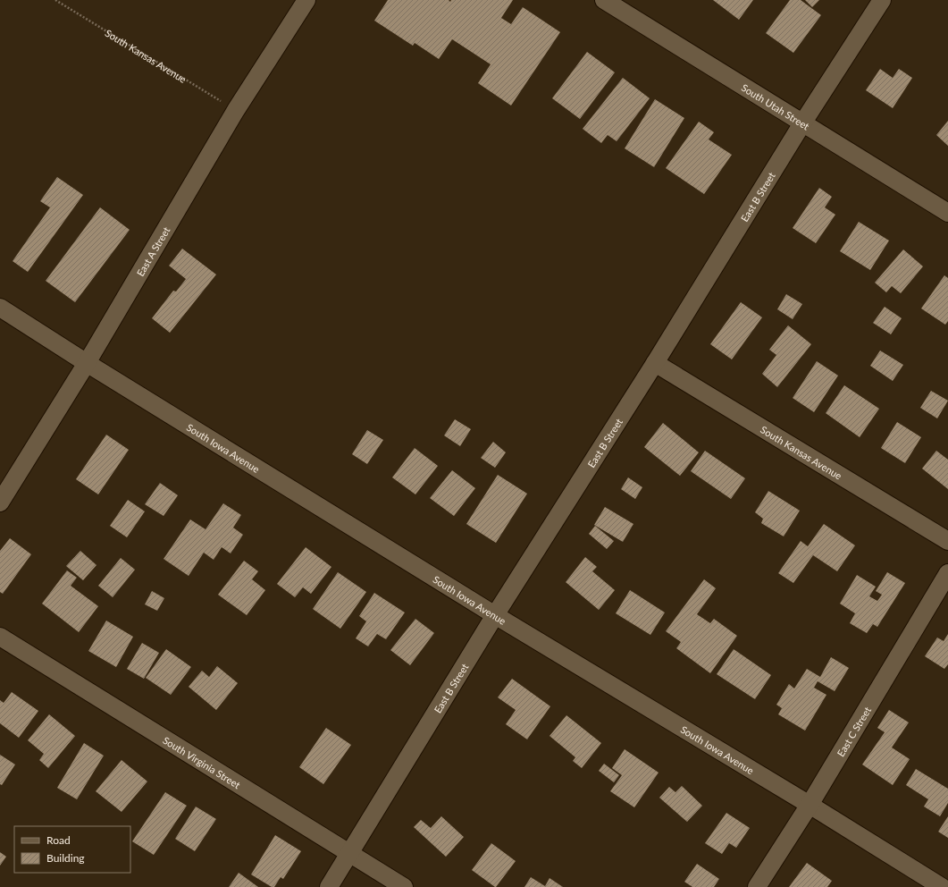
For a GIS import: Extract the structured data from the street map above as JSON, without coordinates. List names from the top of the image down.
{
  "streets": {
    "street": [
      "South Kansas Avenue",
      "South Utah Street",
      "East B Street",
      "East A Street",
      "South Iowa Avenue",
      "East C Street",
      "South Virginia Street"
    ]
  },
  "crossings": [
    ["South Kansas Avenue", "East B Street"],
    ["South Kansas Avenue", "East A Street"],
    ["South Utah Street", "East B Street"],
    ["East B Street", "South Iowa Avenue"],
    ["East B Street", "South Virginia Street"],
    ["East A Street", "South Iowa Avenue"],
    ["South Iowa Avenue", "East C Street"]
  ],
  "legend": ["Road", "Building"]
}
